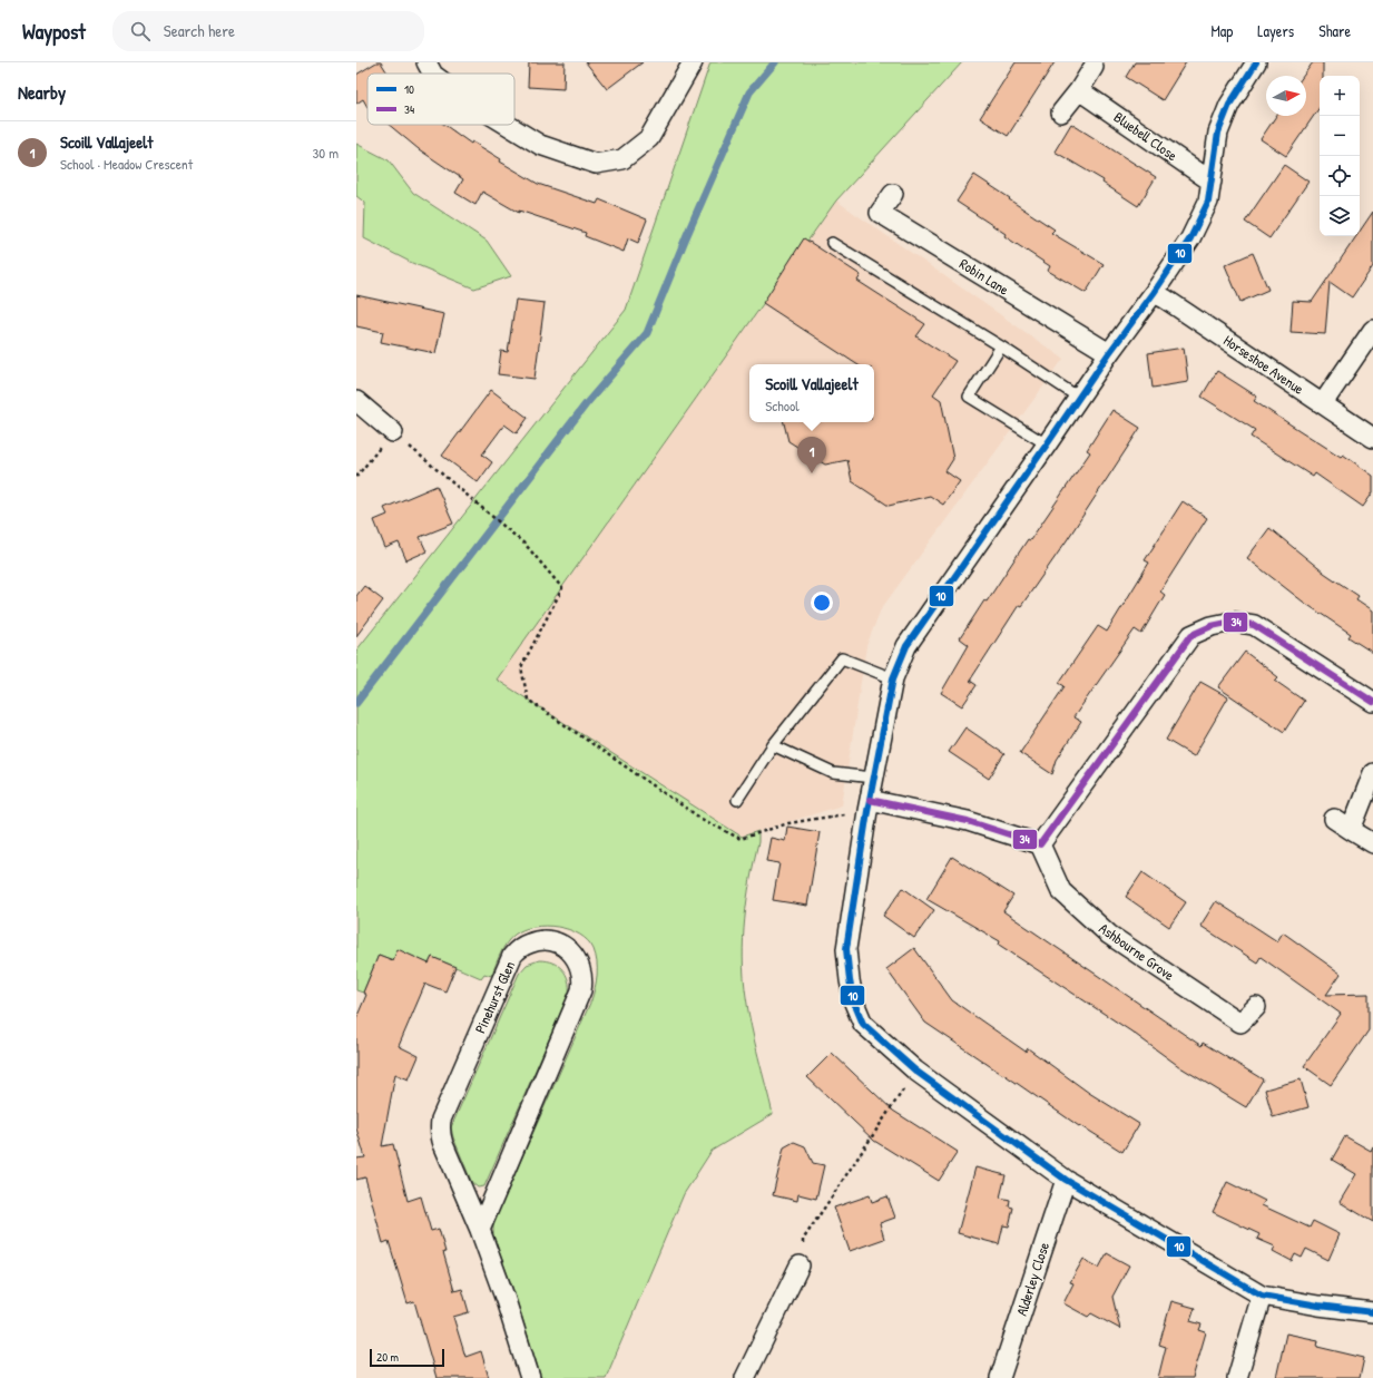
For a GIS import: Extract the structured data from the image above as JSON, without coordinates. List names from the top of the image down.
{
  "streets": {
    "street": [
      "Bluebell Close",
      "Robin Lane",
      "Horseshoe Avenue",
      "Ashbourne Grove",
      "Pinehurst Glen",
      "Alderley Close"
    ]
  },
  "lines": ["transit line 10", "transit line 34"],
  "legend": ["10", "34"],
  "scale_bar": "20 m",
  "north": "right",
  "page": {
    "header": "Waypost",
    "search": "Search here",
    "nav": ["Map", "Layers", "Share"],
    "heading": "Nearby",
    "map_buttons": ["+", "−"],
    "list": [
      {
        "mark": "1",
        "name": "Scoill Vallajeelt",
        "note": "School · Meadow Crescent",
        "value": "30 m"
      }
    ],
    "popup": ["Scoill Vallajeelt", "School"],
    "pins": "1",
    "scale": "20 m"
  }
}
